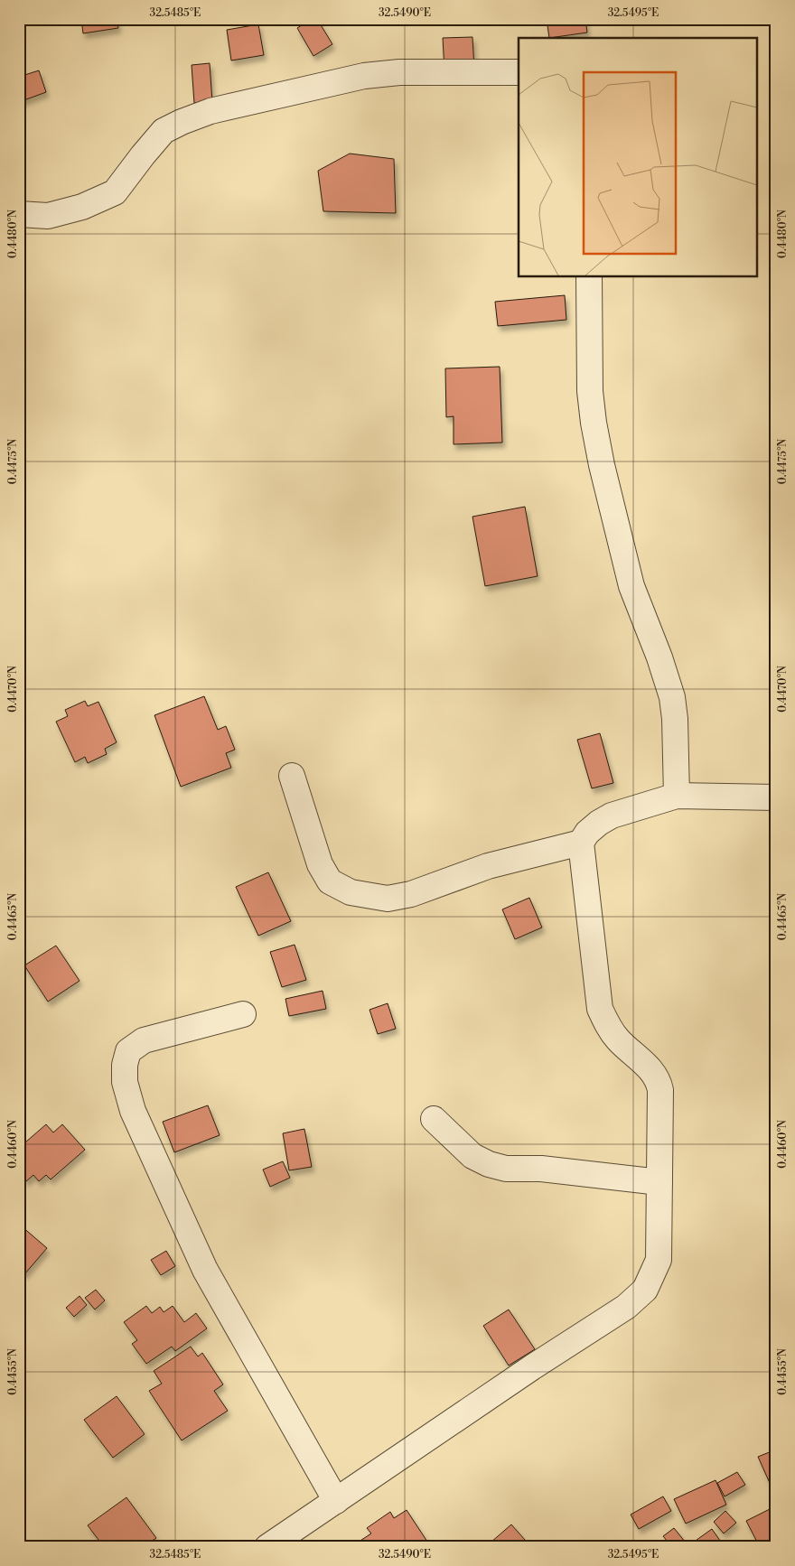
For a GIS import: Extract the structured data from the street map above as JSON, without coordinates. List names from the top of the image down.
{
  "coordinates": [
    "32.5485°E",
    "32.5490°E",
    "32.5495°E",
    "0.4480°N",
    "0.4475°N",
    "0.4470°N",
    "0.4465°N",
    "0.4460°N",
    "0.4455°N"
  ]
}
